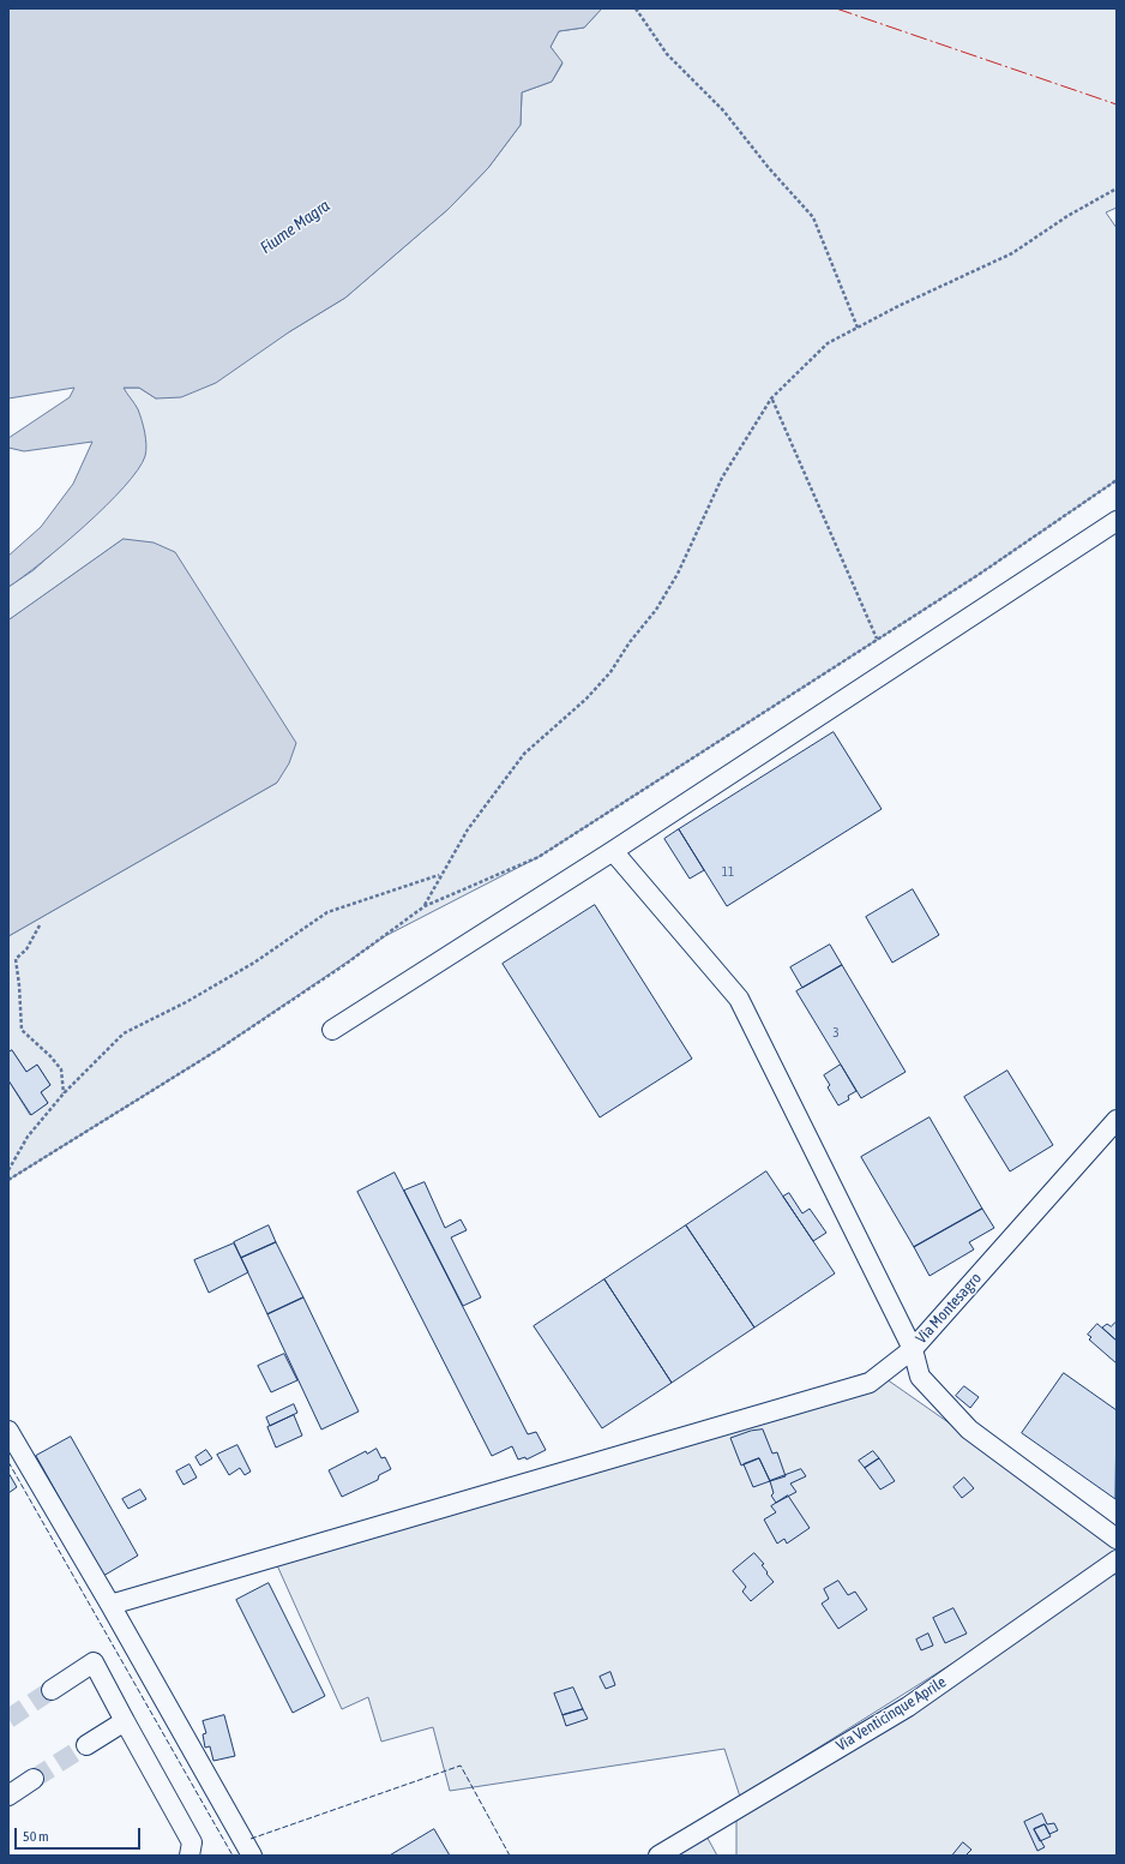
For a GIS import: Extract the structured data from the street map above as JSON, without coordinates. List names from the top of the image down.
{
  "streets": {
    "street": ["Via Montesagro", "Via Venticinque Aprile"]
  },
  "water": ["Fiume Magra"],
  "house_numbers": ["11", "3"],
  "scale_bar": "50 m"
}
